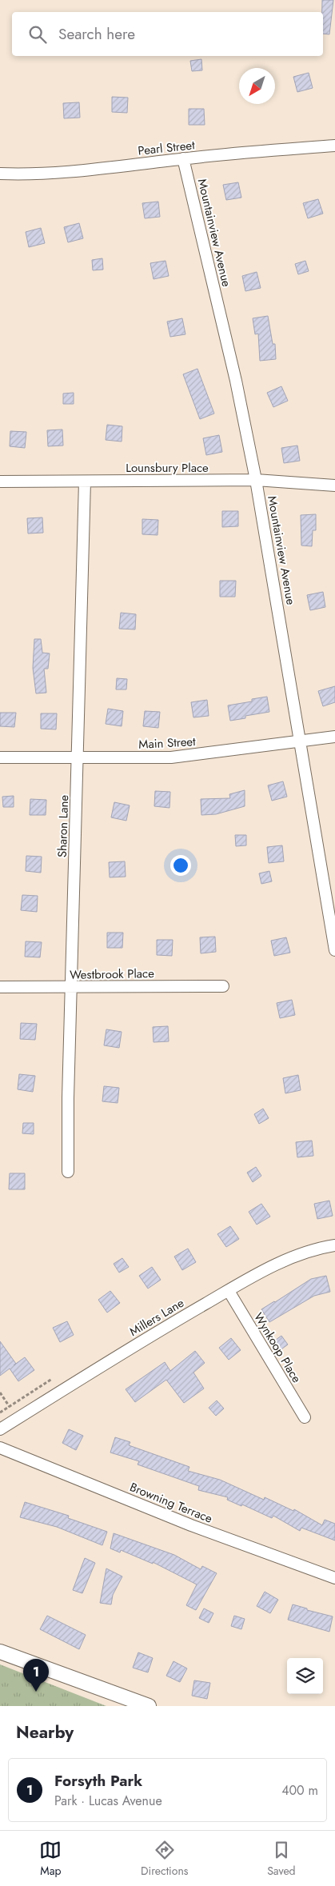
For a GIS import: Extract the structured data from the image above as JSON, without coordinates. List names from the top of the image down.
{
  "streets": {
    "street": [
      "Pearl Street",
      "Mountainview Avenue",
      "Lounsbury Place",
      "Main Street",
      "Sharon Lane",
      "Westbrook Place",
      "Millers Lane",
      "Wynkoop Place",
      "Browning Terrace"
    ]
  },
  "crossings": [
    ["Pearl Street", "Mountainview Avenue"],
    ["Mountainview Avenue", "Lounsbury Place"],
    ["Mountainview Avenue", "Main Street"],
    ["Lounsbury Place", "Sharon Lane"],
    ["Main Street", "Sharon Lane"],
    ["Sharon Lane", "Westbrook Place"],
    ["Millers Lane", "Wynkoop Place"]
  ],
  "north": "bottom left",
  "page": {
    "search": "Search here",
    "pins": "1",
    "heading": "Nearby",
    "list": [
      {
        "mark": "1",
        "name": "Forsyth Park",
        "note": "Park · Lucas Avenue",
        "value": "400 m"
      }
    ],
    "nav": ["Map", "Directions", "Saved"]
  }
}
